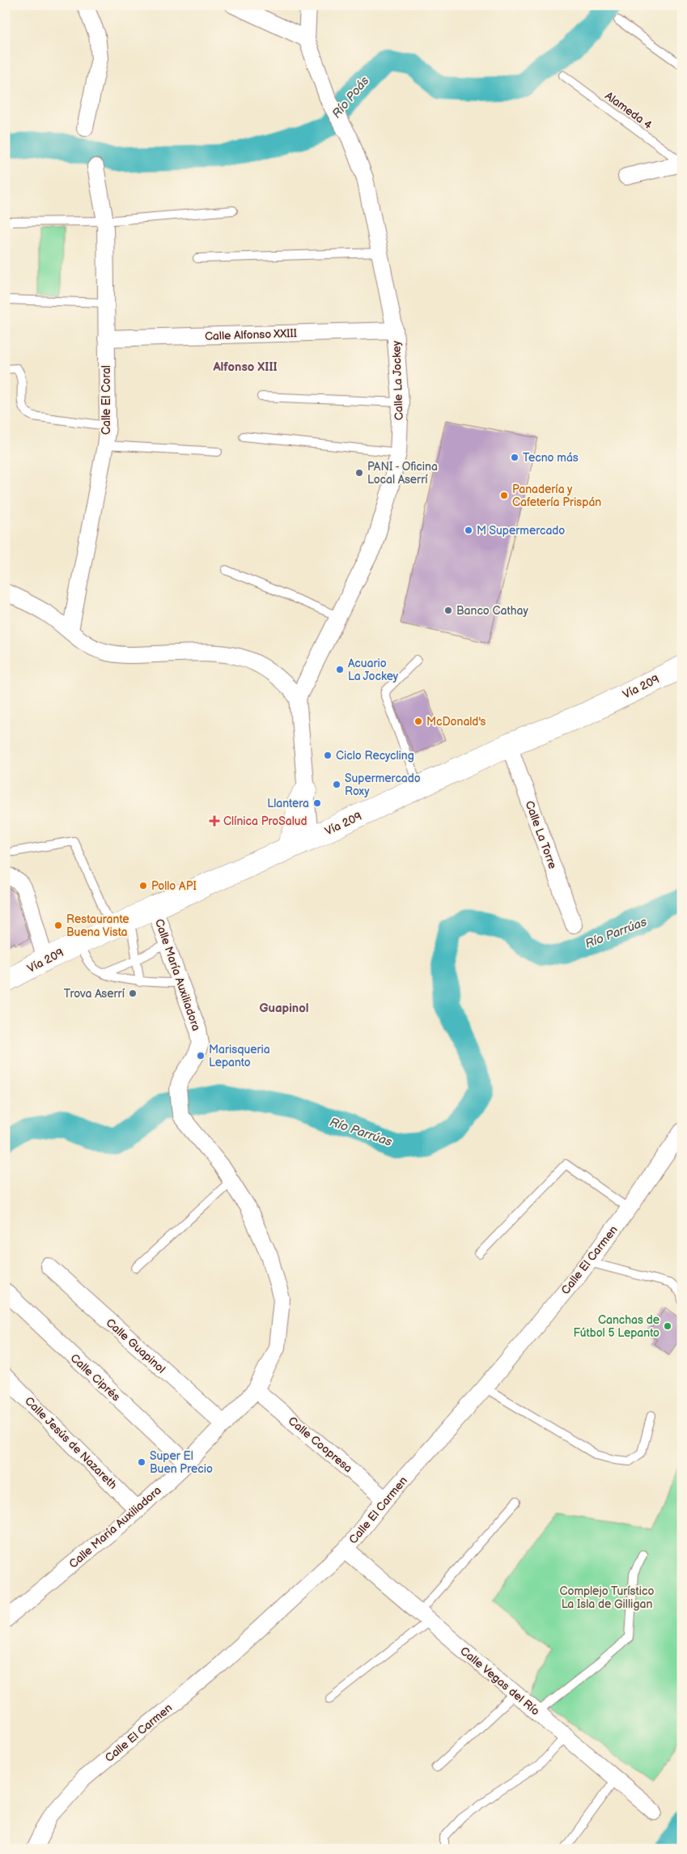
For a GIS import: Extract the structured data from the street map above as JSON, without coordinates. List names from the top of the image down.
{
  "streets": {
    "main road": ["Vía 209"],
    "street": [
      "Calle Alfonso XXIII",
      "Calle La Jockey",
      "Calle El Coral",
      "Calle La Torre",
      "Calle María Auxiliadora",
      "Calle El Carmen",
      "Calle Guapinol",
      "Calle Ciprés",
      "Calle Jesús de Nazareth",
      "Calle Coopresa",
      "Calle Vegas del Río"
    ],
    "lane": ["Alameda 4"]
  },
  "crossings": [
    ["Calle Alfonso XXIII", "Calle La Jockey"],
    ["Calle Alfonso XXIII", "Calle El Coral"],
    ["Vía 209", "Calle La Torre"],
    ["Vía 209", "Calle María Auxiliadora"],
    ["Calle María Auxiliadora", "Calle Guapinol"],
    ["Calle María Auxiliadora", "Calle Ciprés"],
    ["Calle María Auxiliadora", "Calle Jesús de Nazareth"],
    ["Calle María Auxiliadora", "Calle Coopresa"],
    ["Calle El Carmen", "Calle Coopresa"],
    ["Calle El Carmen", "Calle Vegas del Río"]
  ],
  "districts": ["Alfonso XIII", "Guapinol"],
  "water": ["Río Poás", "Río Parrúas"],
  "parks": ["Complejo Turístico La Isla de Gilligan"],
  "places": {
    "other": [
      "Tecno más",
      "PANI - Oficina Local Aserrí",
      "Panadería y Cafetería Prispán",
      "M Supermercado",
      "Banco Cathay",
      "Acuario La Jockey",
      "McDonald's",
      "Ciclo Recycling",
      "Supermercado Roxy",
      "Llantera",
      "Pollo API",
      "Restaurante Buena Vista",
      "Trova Aserrí",
      "Marisqueria Lepanto",
      "Canchas de Fútbol 5 Lepanto",
      "Super El Buen Precio"
    ],
    "health": ["Clínica ProSalud"]
  }
}
